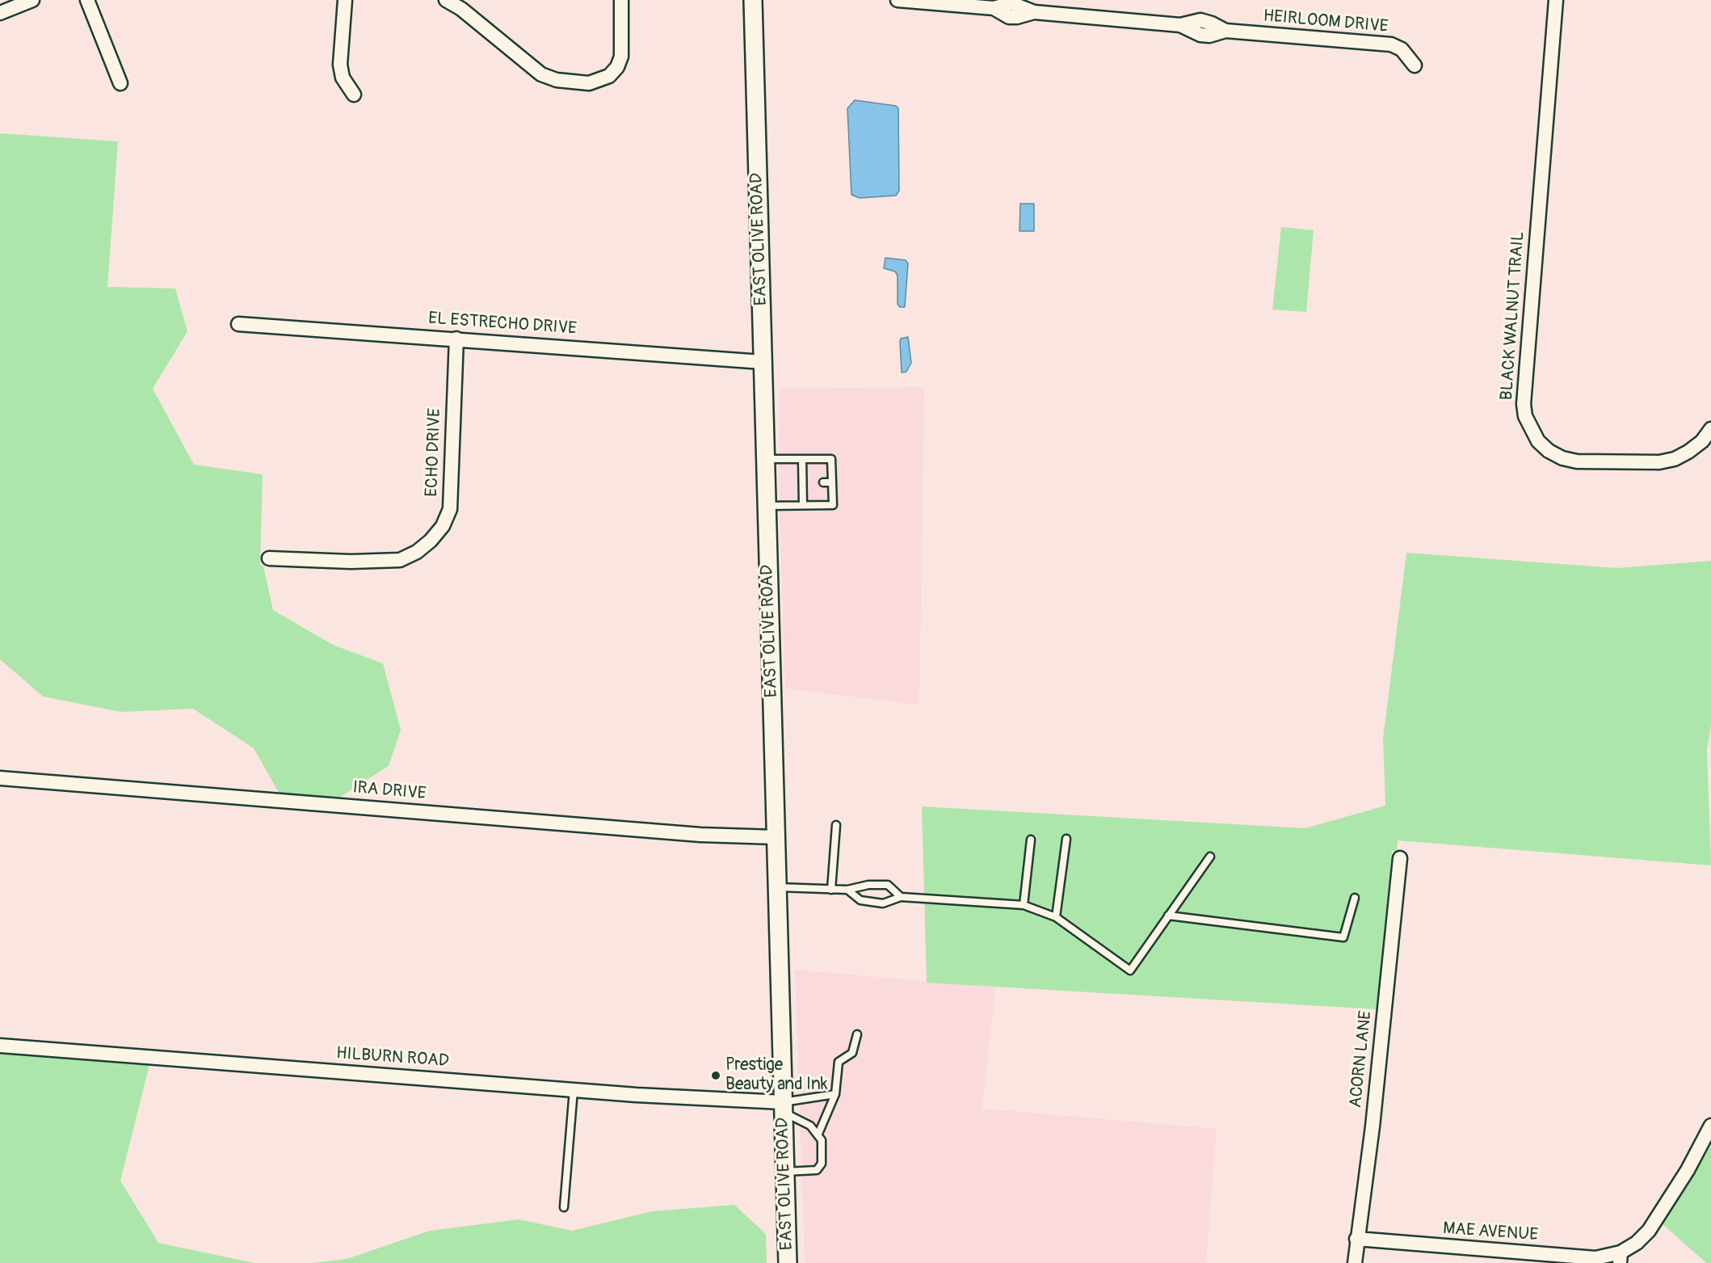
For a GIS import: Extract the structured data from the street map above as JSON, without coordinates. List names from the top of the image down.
{
  "streets": {
    "street": [
      "HEIRLOOM DRIVE",
      "EAST OLIVE ROAD",
      "BLACK WALNUT TRAIL",
      "EL ESTRECHO DRIVE",
      "ECHO DRIVE",
      "IRA DRIVE",
      "HILBURN ROAD",
      "ACORN LANE",
      "MAE AVENUE"
    ]
  },
  "crossings": [
    ["EAST OLIVE ROAD", "EL ESTRECHO DRIVE"],
    ["EAST OLIVE ROAD", "IRA DRIVE"],
    ["EAST OLIVE ROAD", "HILBURN ROAD"],
    ["EL ESTRECHO DRIVE", "ECHO DRIVE"],
    ["ACORN LANE", "MAE AVENUE"]
  ],
  "places": ["Prestige Beauty and Ink"]
}
